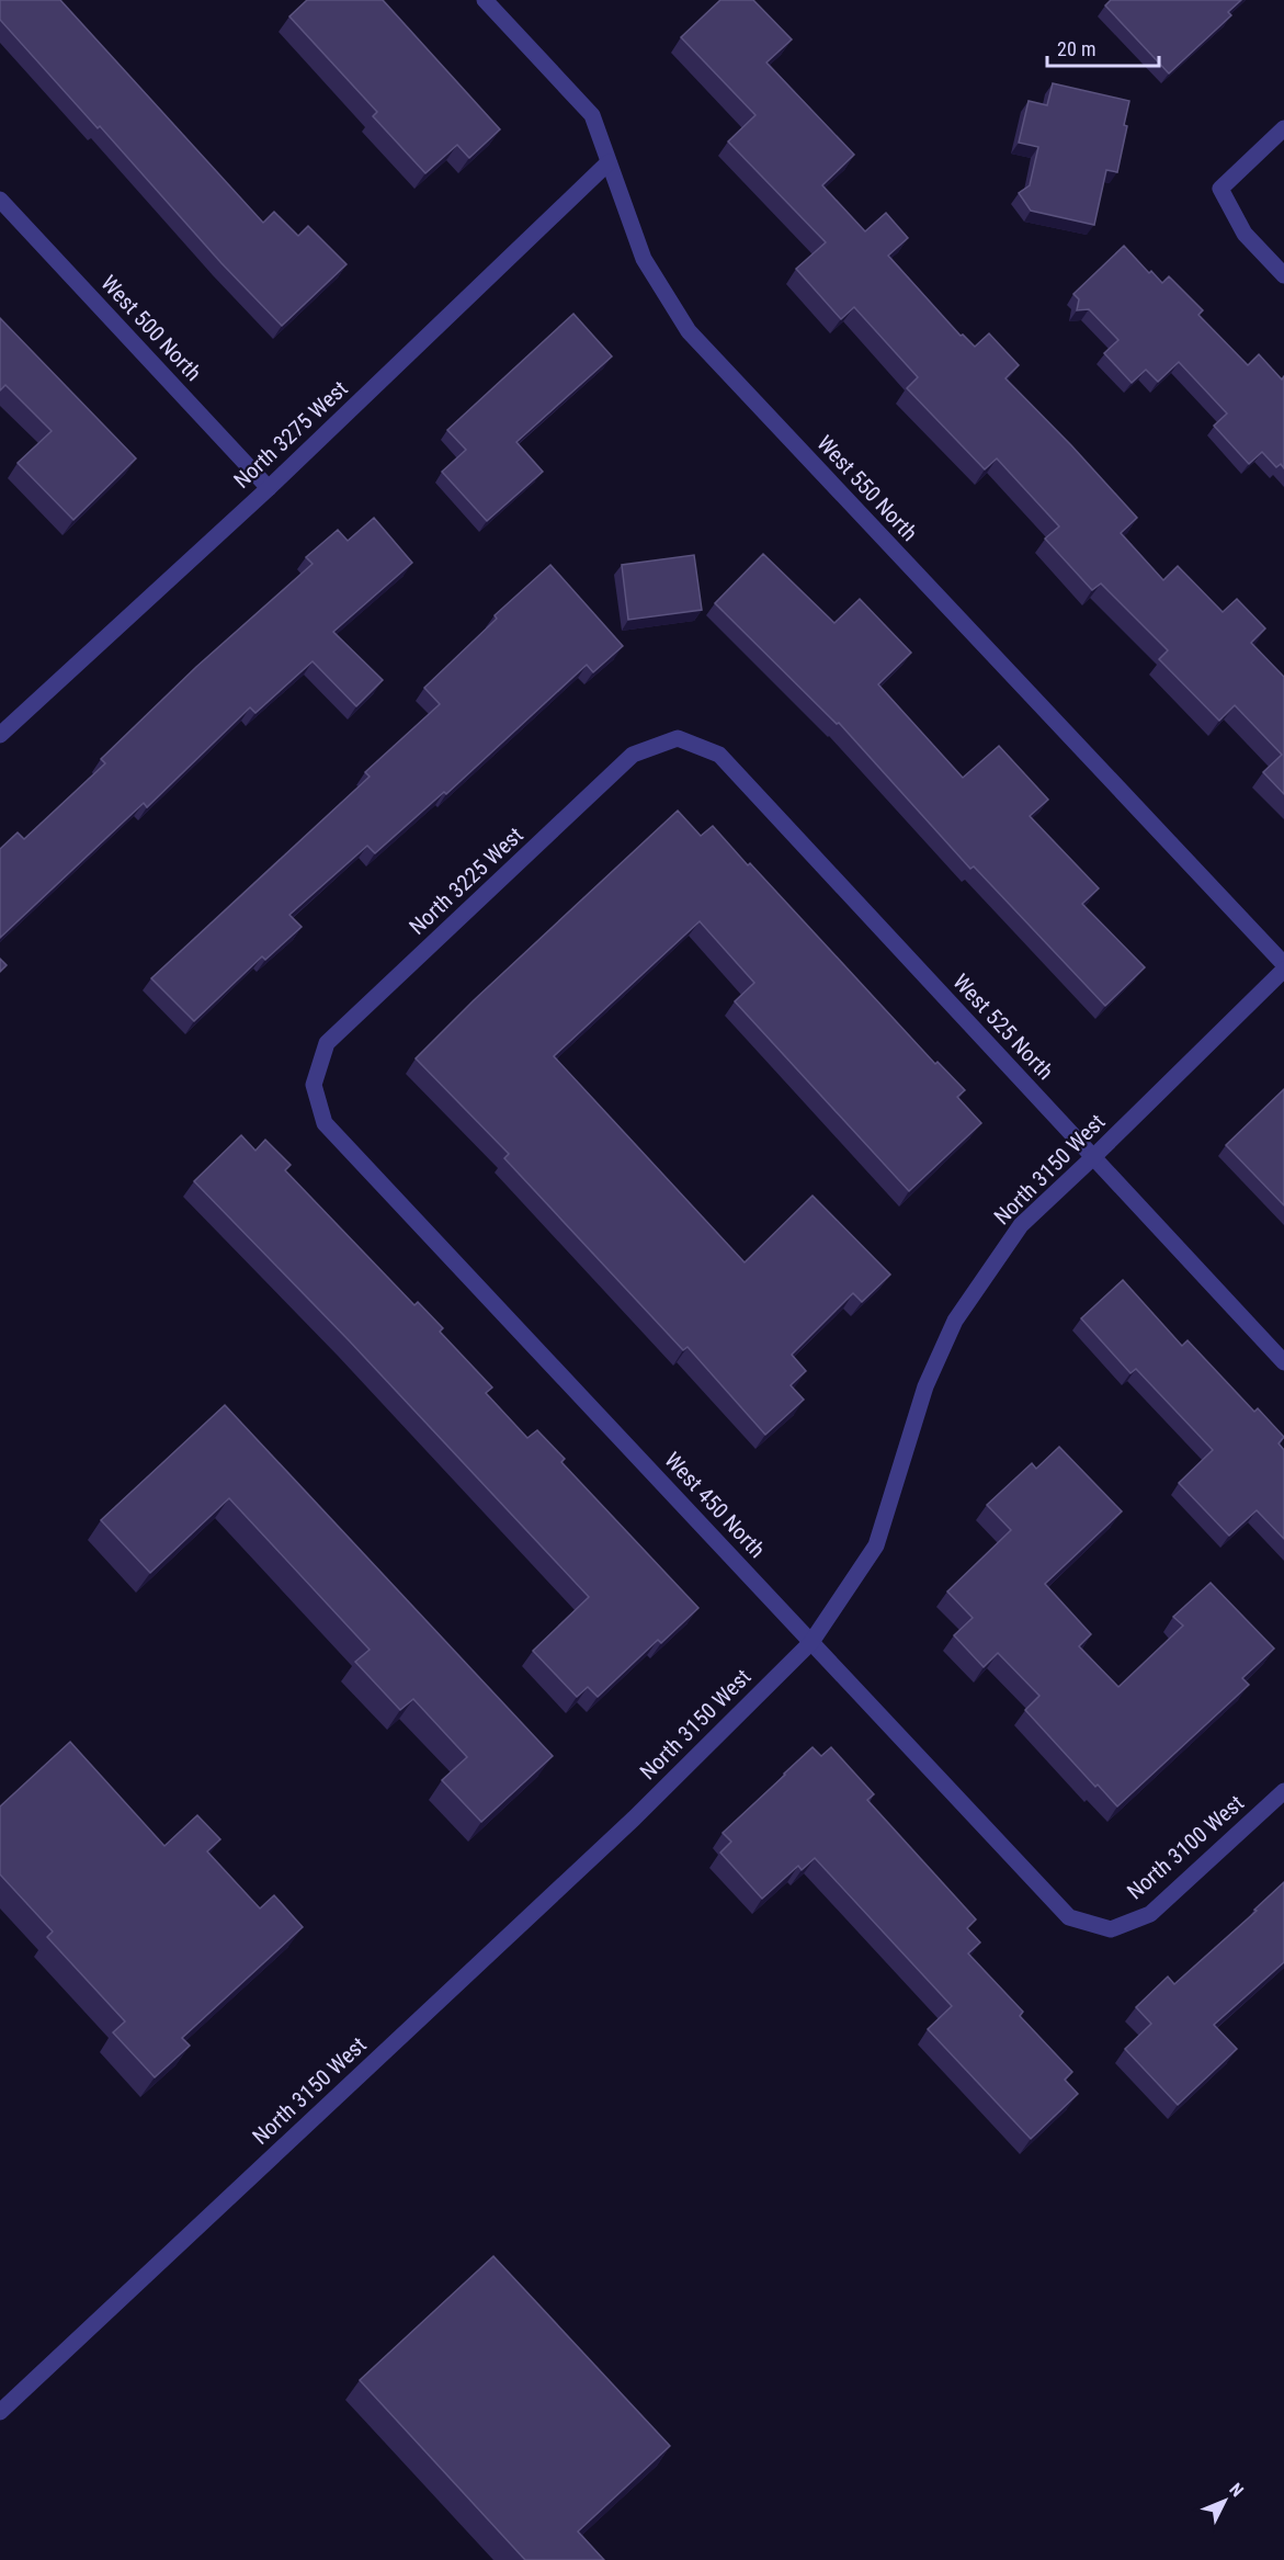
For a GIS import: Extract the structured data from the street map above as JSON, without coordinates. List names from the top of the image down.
{
  "streets": {
    "street": [
      "West 500 North",
      "North 3275 West",
      "West 550 North",
      "North 3225 West",
      "West 525 North",
      "North 3150 West",
      "West 450 North",
      "North 3100 West"
    ]
  },
  "crossings": [
    ["West 500 North", "North 3275 West"],
    ["North 3275 West", "West 550 North"],
    ["North 3225 West", "West 525 North"],
    ["North 3225 West", "West 450 North"],
    ["West 525 North", "North 3150 West"],
    ["North 3150 West", "West 450 North"],
    ["West 450 North", "North 3100 West"]
  ],
  "scale_bar": "20 m",
  "north": "top right"
}
